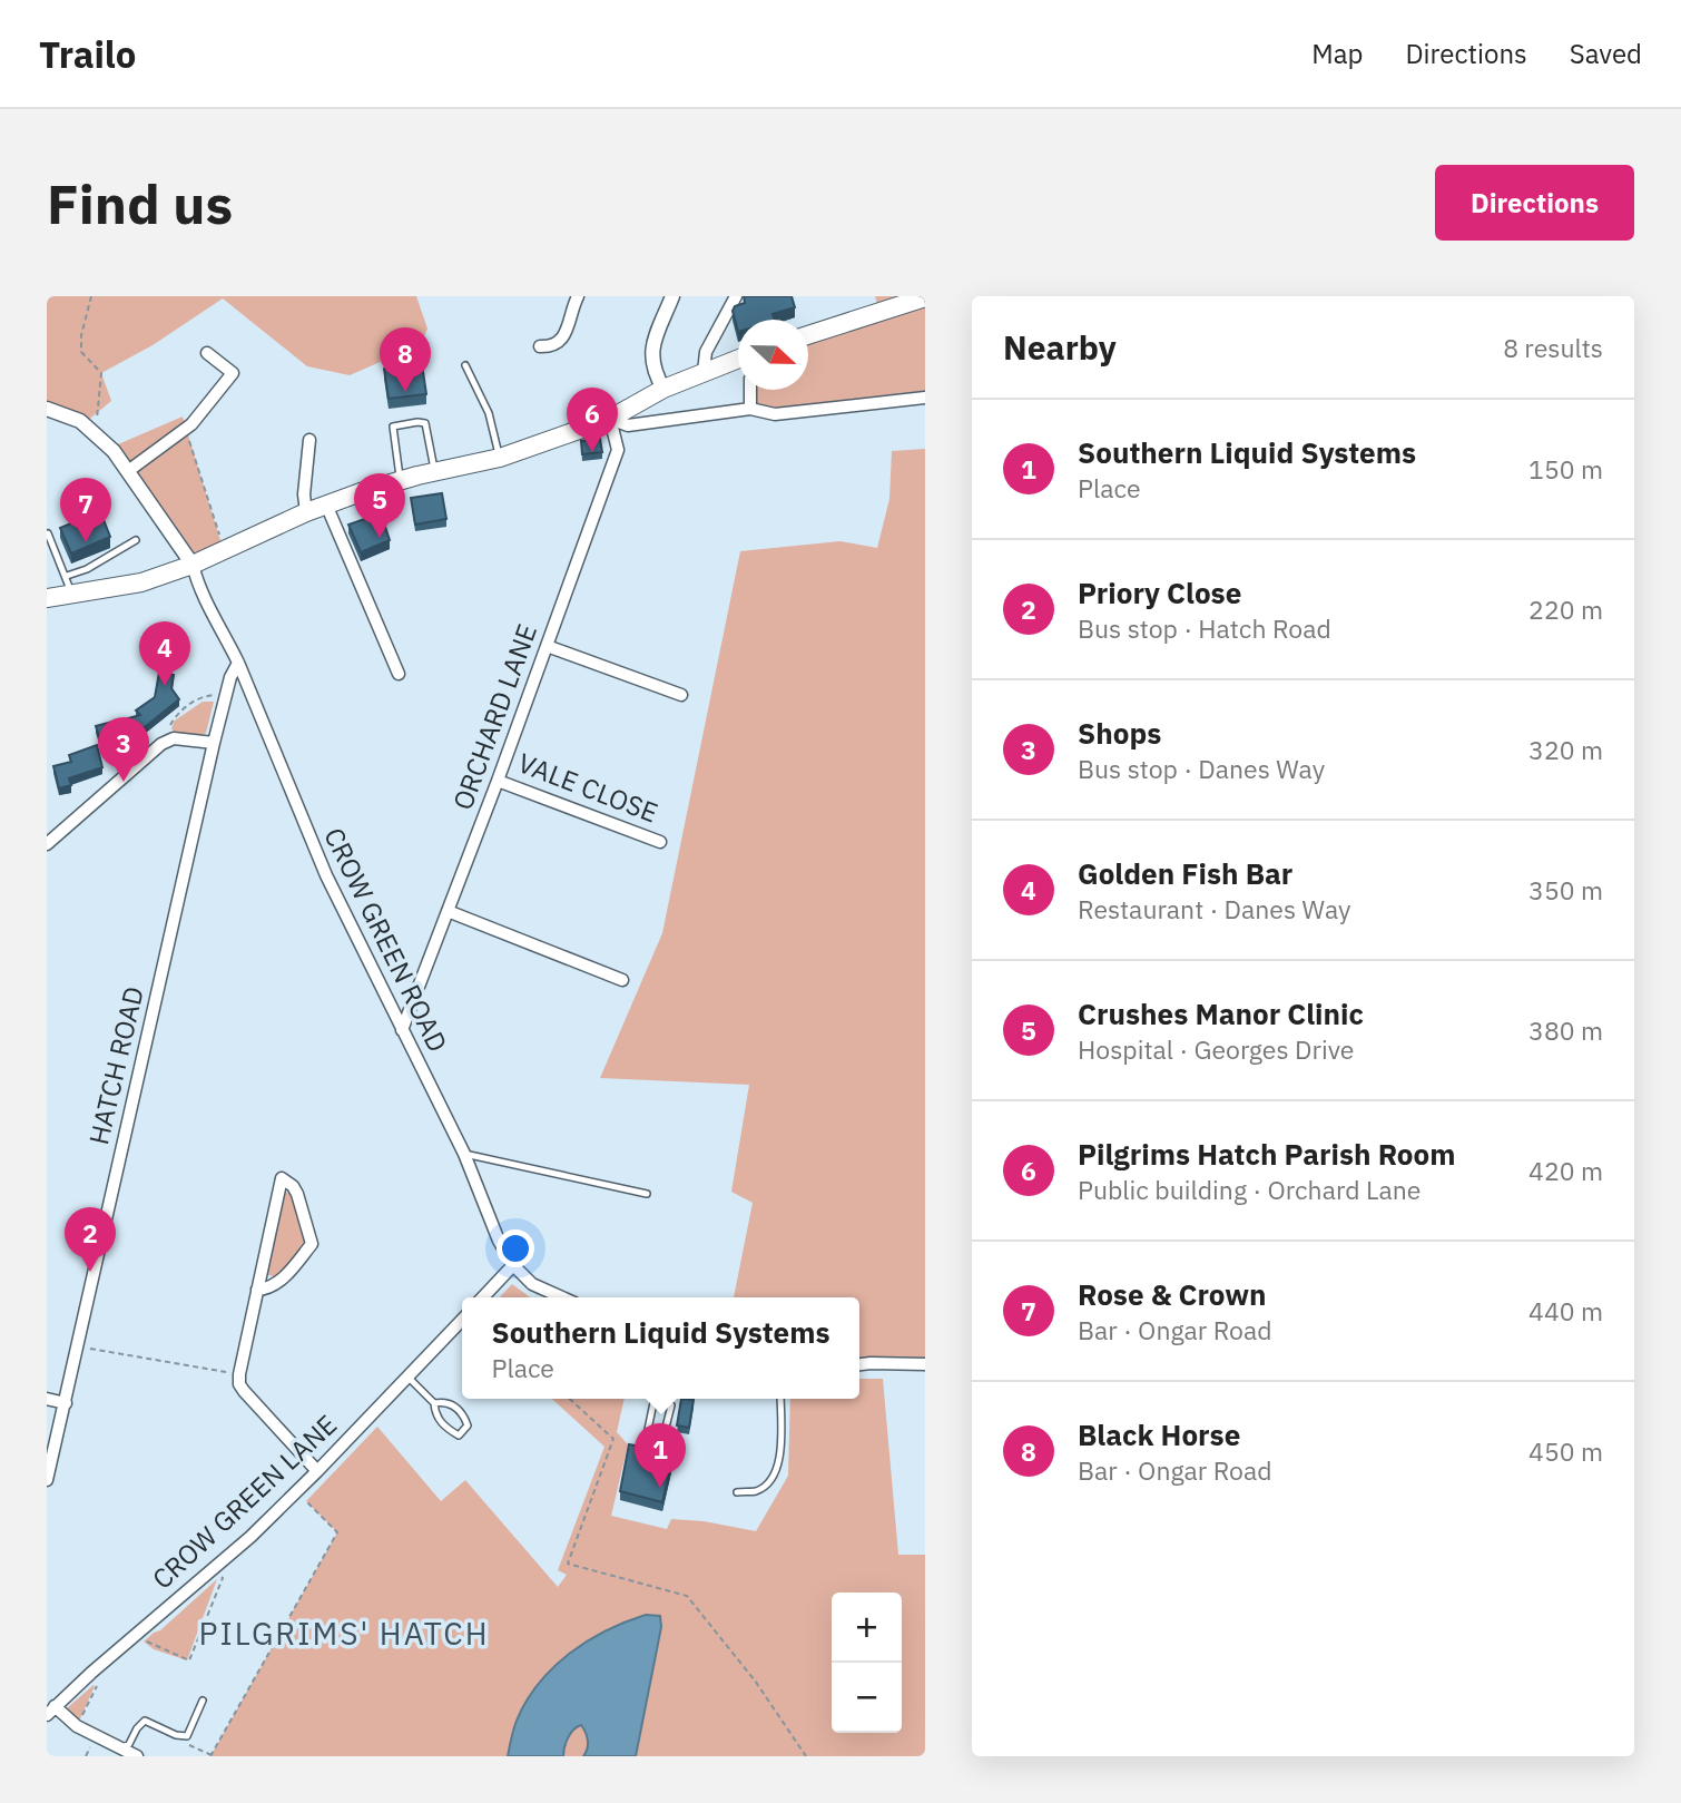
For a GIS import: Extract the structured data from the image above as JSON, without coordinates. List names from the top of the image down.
{
  "streets": {
    "street": [
      "ORCHARD LANE",
      "VALE CLOSE",
      "CROW GREEN ROAD",
      "HATCH ROAD",
      "CROW GREEN LANE"
    ]
  },
  "crossings": [
    ["ORCHARD LANE", "VALE CLOSE"],
    ["ORCHARD LANE", "CROW GREEN ROAD"],
    ["CROW GREEN ROAD", "HATCH ROAD"]
  ],
  "districts": ["PILGRIMS' HATCH"],
  "north": "right",
  "page": {
    "header": "Trailo",
    "nav": ["Map", "Directions", "Saved"],
    "buttons": "Directions",
    "title": "Find us",
    "heading": ["Nearby", "8 results"],
    "pins": [
      "8",
      "6",
      "5",
      "7",
      "4",
      "3",
      "2",
      "1"
    ],
    "list": [
      {
        "mark": "1",
        "name": "Southern Liquid Systems",
        "note": "Place",
        "value": "150 m"
      },
      {
        "mark": "2",
        "name": "Priory Close",
        "note": "Bus stop · Hatch Road",
        "value": "220 m"
      },
      {
        "mark": "3",
        "name": "Shops",
        "note": "Bus stop · Danes Way",
        "value": "320 m"
      },
      {
        "mark": "4",
        "name": "Golden Fish Bar",
        "note": "Restaurant · Danes Way",
        "value": "350 m"
      },
      {
        "mark": "5",
        "name": "Crushes Manor Clinic",
        "note": "Hospital · Georges Drive",
        "value": "380 m"
      },
      {
        "mark": "6",
        "name": "Pilgrims Hatch Parish Room",
        "note": "Public building · Orchard Lane",
        "value": "420 m"
      },
      {
        "mark": "7",
        "name": "Rose & Crown",
        "note": "Bar · Ongar Road",
        "value": "440 m"
      },
      {
        "mark": "8",
        "name": "Black Horse",
        "note": "Bar · Ongar Road",
        "value": "450 m"
      }
    ],
    "popup": ["Southern Liquid Systems", "Place"],
    "map_buttons": ["+", "−"]
  }
}
